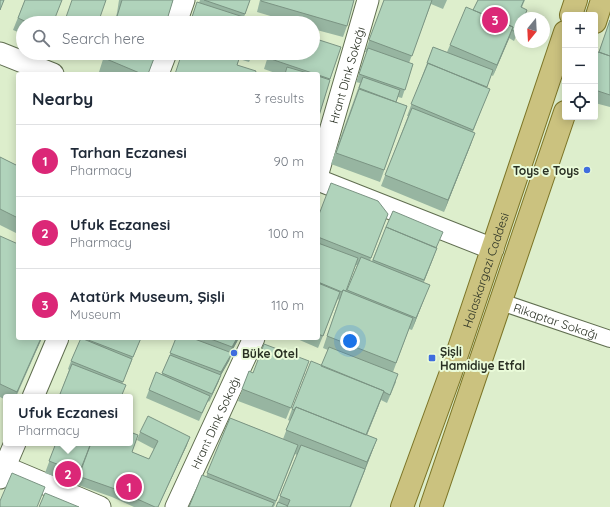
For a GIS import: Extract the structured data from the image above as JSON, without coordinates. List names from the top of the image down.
{
  "streets": {
    "main road": ["Halaskargazi Caddesi"],
    "street": ["Hrant Dink Sokağı", "Rikaptar Sokağı"]
  },
  "crossings": [
    ["Halaskargazi Caddesi", "Rikaptar Sokağı"]
  ],
  "places": {
    "other": ["Toys e Toys", "Büke Otel"],
    "transit": ["Şişli Hamidiye Etfal"]
  },
  "north": "bottom",
  "page": {
    "pins": ["3", "2", "1"],
    "map_buttons": ["+", "−"],
    "search": "Search here",
    "heading": ["Nearby", "3 results"],
    "list": [
      {
        "mark": "1",
        "name": "Tarhan Eczanesi",
        "note": "Pharmacy",
        "value": "90 m"
      },
      {
        "mark": "2",
        "name": "Ufuk Eczanesi",
        "note": "Pharmacy",
        "value": "100 m"
      },
      {
        "mark": "3",
        "name": "Atatürk Museum, Şişli",
        "note": "Museum",
        "value": "110 m"
      }
    ],
    "popup": ["Ufuk Eczanesi", "Pharmacy"]
  }
}
